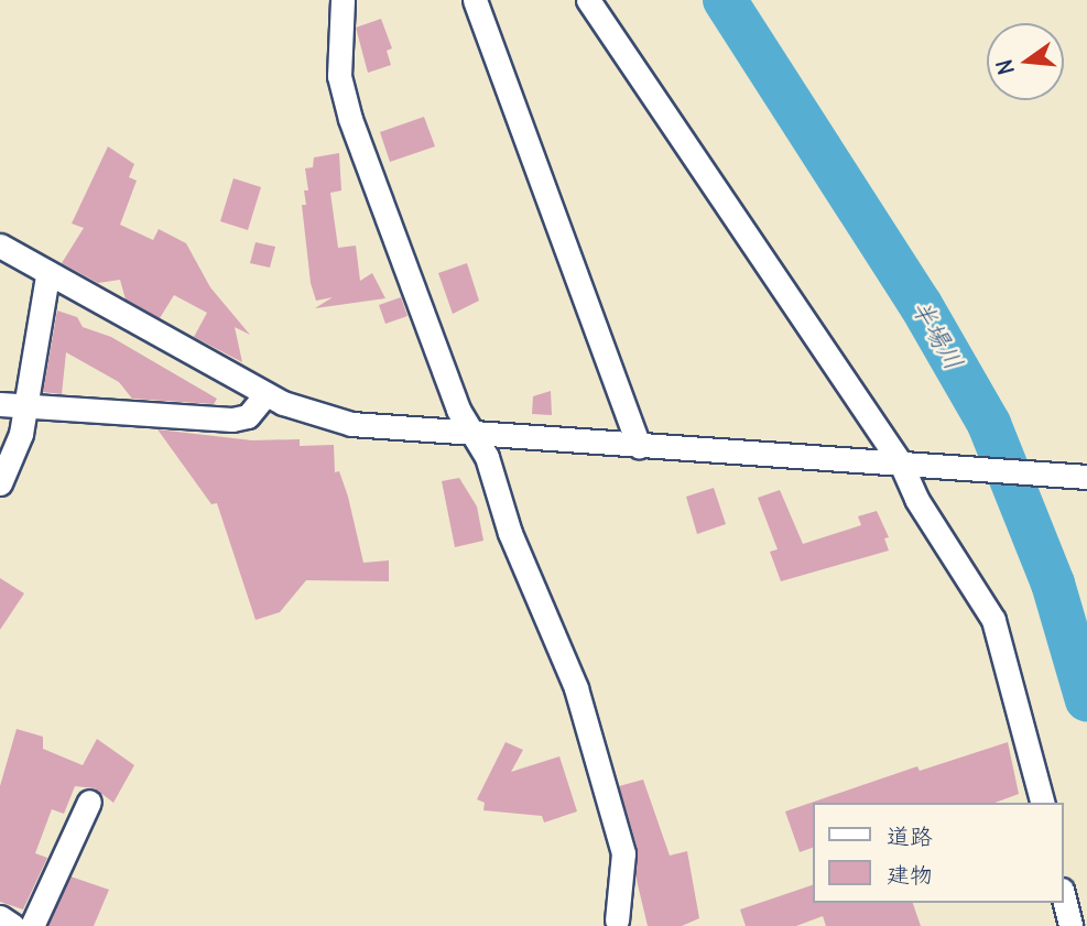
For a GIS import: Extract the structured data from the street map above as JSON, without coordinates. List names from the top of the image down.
{
  "water": ["半場川"],
  "legend": ["道路", "建物"],
  "north": "left"
}
